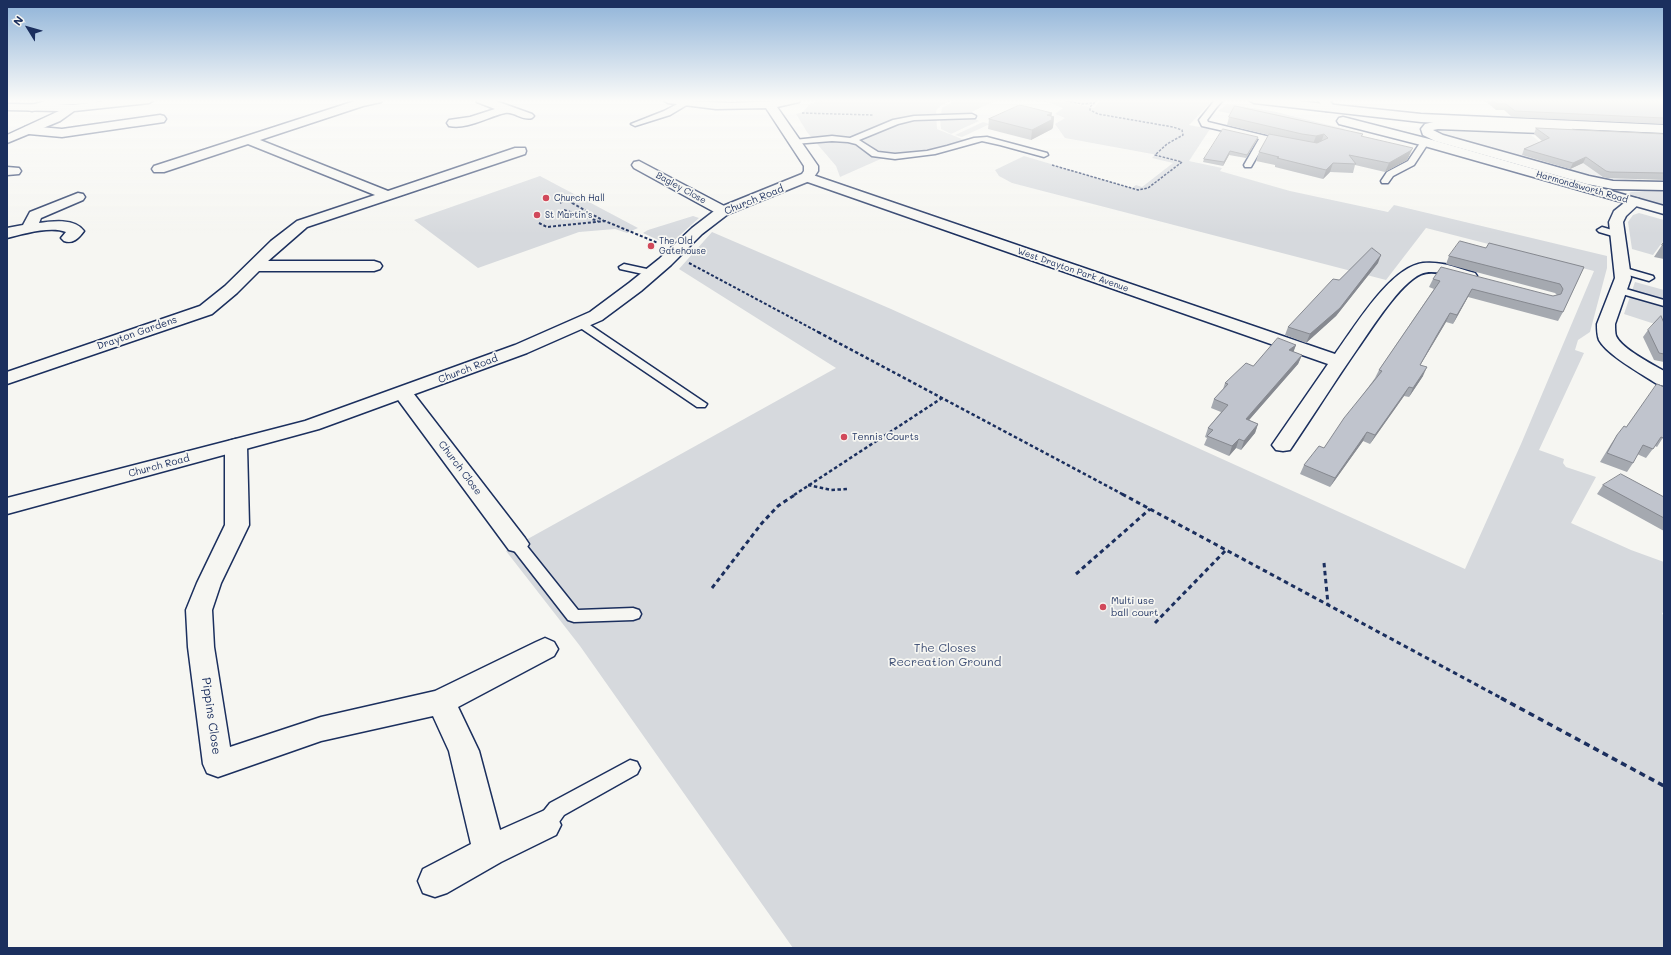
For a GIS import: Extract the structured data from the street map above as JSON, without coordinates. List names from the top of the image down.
{
  "streets": {
    "street": [
      "Harmondsworth Road",
      "Bagley Close",
      "Church Road",
      "West Drayton Park Avenue",
      "Drayton Gardens",
      "Church Close",
      "Pippins Close"
    ]
  },
  "crossings": [
    ["Bagley Close", "Church Road"],
    ["Church Road", "West Drayton Park Avenue"],
    ["Church Road", "Church Close"],
    ["Church Road", "Pippins Close"]
  ],
  "parks": ["The Closes Recreation Ground"],
  "places": [
    "Church Hall",
    "St Martin's",
    "The Old Gatehouse",
    "Tennis Courts",
    "Multi use ball court"
  ],
  "north": "top left"
}
